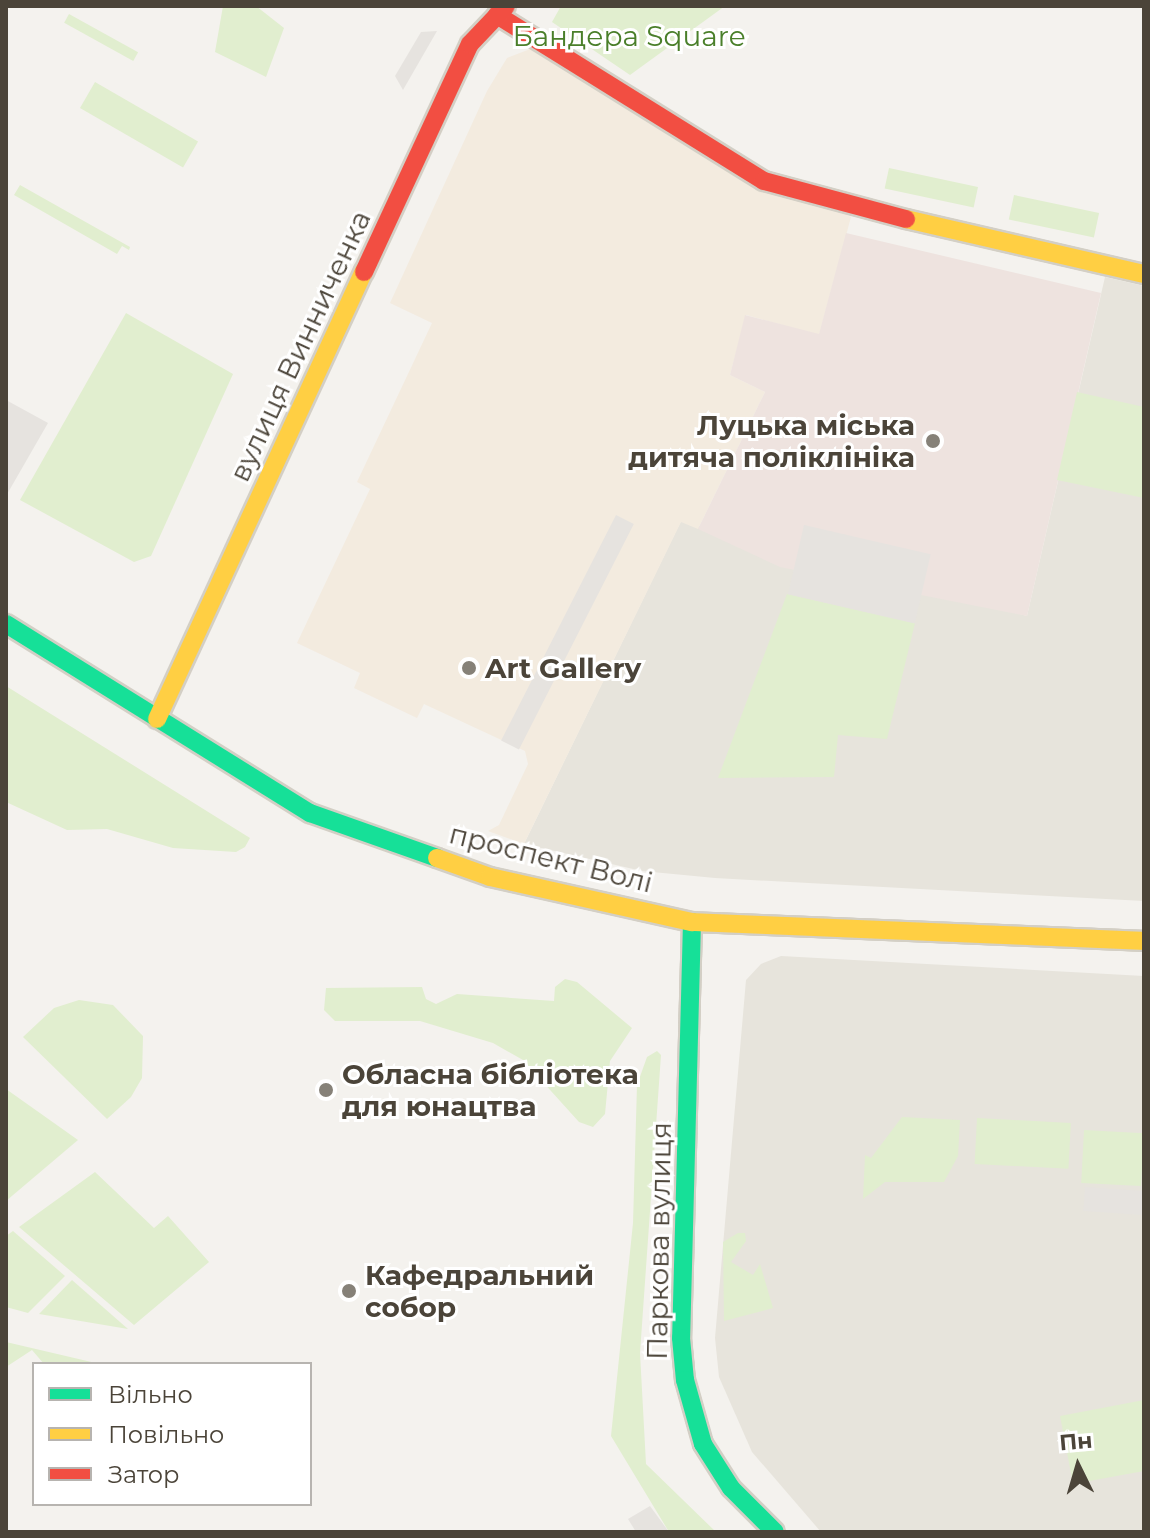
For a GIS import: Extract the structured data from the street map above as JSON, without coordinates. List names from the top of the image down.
{
  "streets": {
    "main road": ["вулиця Винниченка", "проспект Волі", "Паркова вулиця"]
  },
  "crossings": [
    ["вулиця Винниченка", "проспект Волі"],
    ["проспект Волі", "Паркова вулиця"]
  ],
  "parks": ["Бандера Square"],
  "places": [
    "Луцька міська дитяча поліклініка",
    "Art Gallery",
    "Обласна бібліотека для юнацтва",
    "Кафедральний собор"
  ],
  "legend": ["Вільно", "Повільно", "Затор"],
  "north": "top"
}
